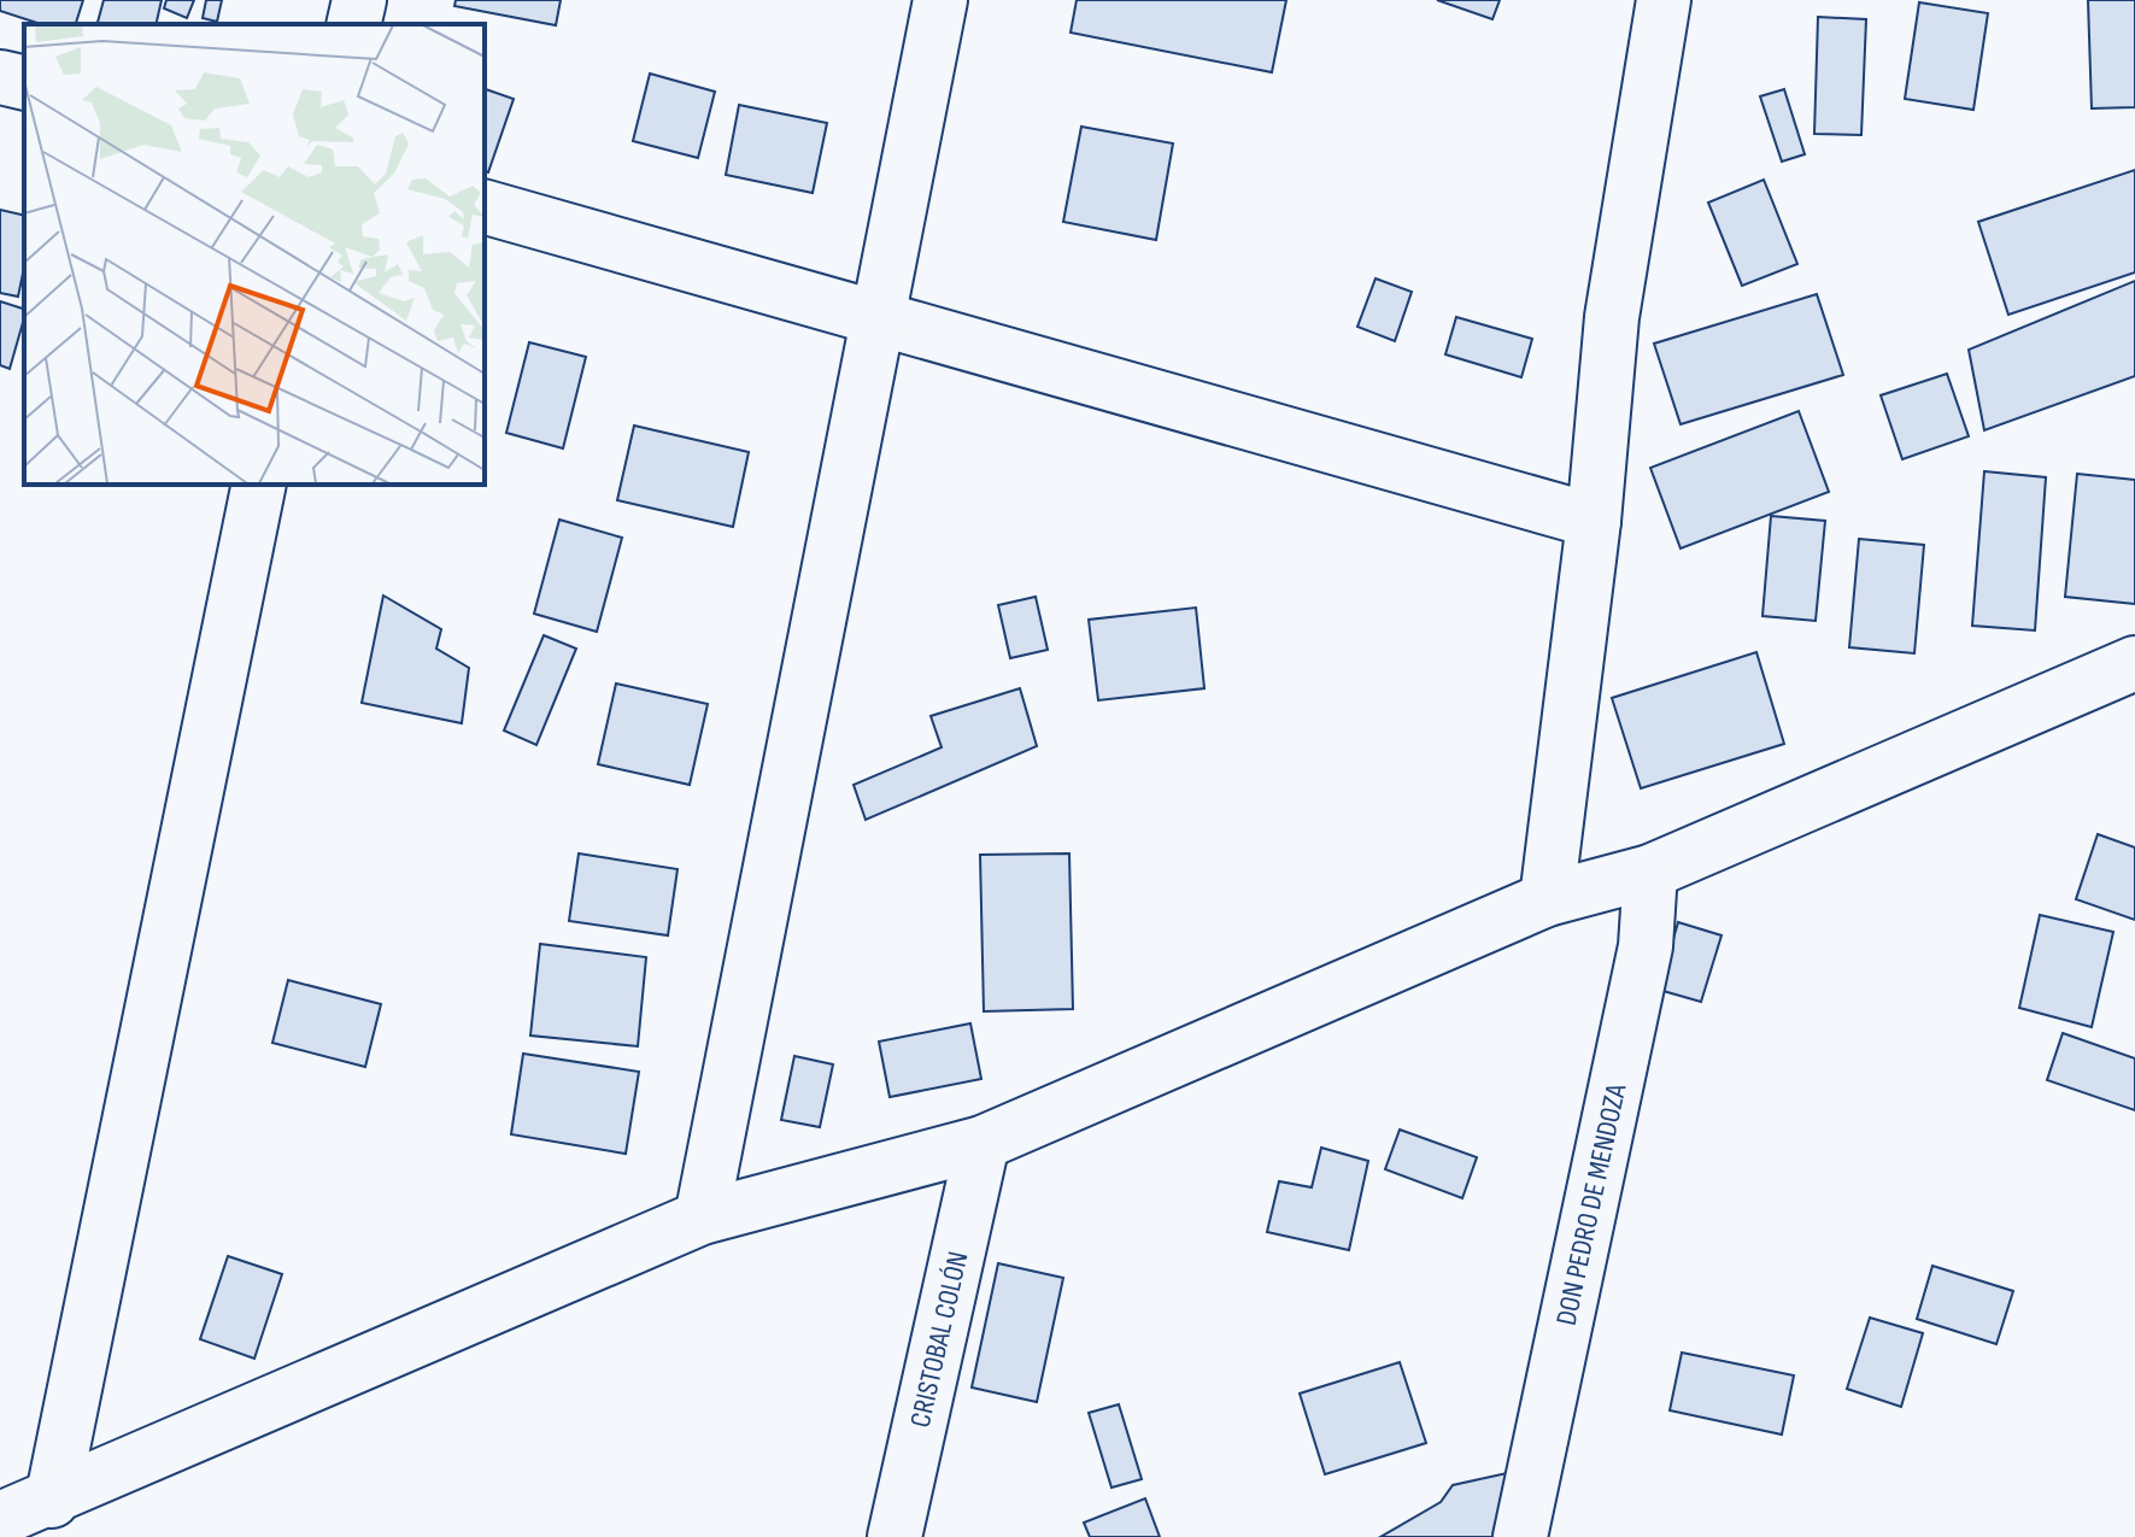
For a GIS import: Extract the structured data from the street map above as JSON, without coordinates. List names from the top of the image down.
{
  "streets": {
    "street": ["DON PEDRO DE MENDOZA", "CRISTOBAL COLÓN"]
  }
}
